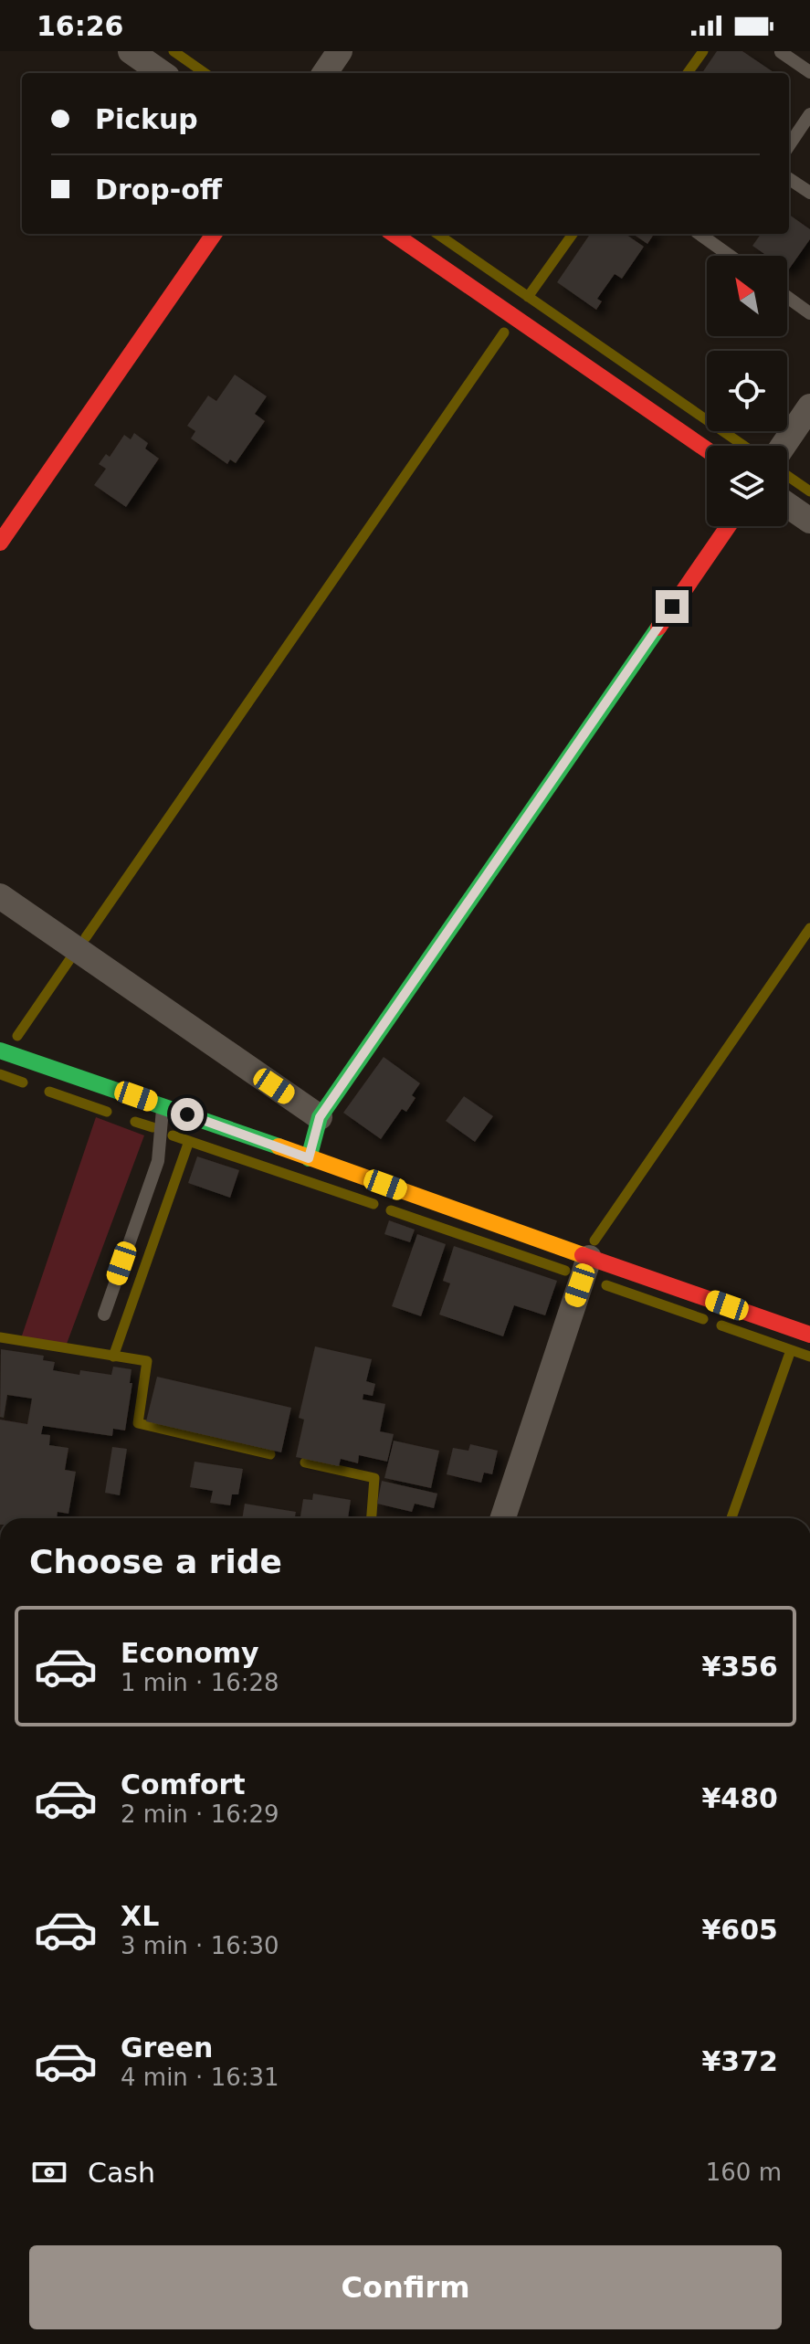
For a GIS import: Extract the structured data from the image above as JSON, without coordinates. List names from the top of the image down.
{
  "north": "top left",
  "page": {
    "status": "16:26",
    "banner": ["Pickup", "Drop-off"],
    "heading": "Choose a ride",
    "list": [
      {
        "name": "Economy",
        "note": "1 min · 16:28",
        "value": "¥356"
      },
      {
        "name": "Comfort",
        "note": "2 min · 16:29",
        "value": "¥480"
      },
      {
        "name": "XL",
        "note": "3 min · 16:30",
        "value": "¥605"
      },
      {
        "name": "Green",
        "note": "4 min · 16:31",
        "value": "¥372"
      }
    ],
    "pay": ["Cash", "160 m"],
    "buttons": "Confirm"
  }
}
